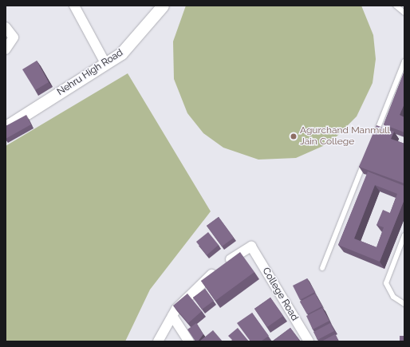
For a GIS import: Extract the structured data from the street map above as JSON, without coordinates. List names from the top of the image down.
{
  "streets": {
    "street": ["Nehru High Road", "College Road"]
  },
  "places": ["Agurchand Manmull Jain College"]
}
